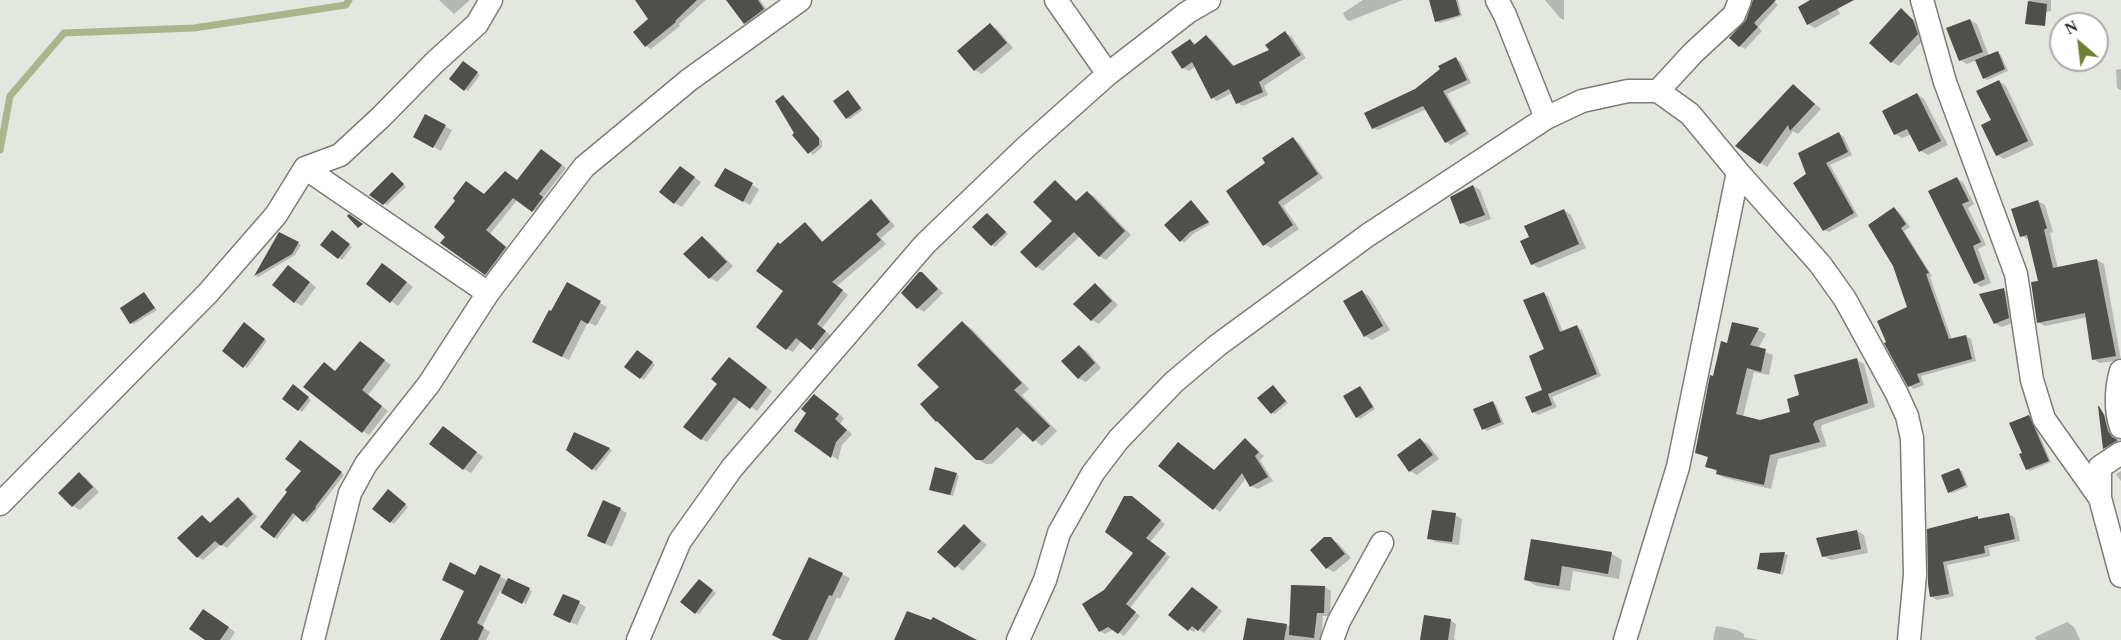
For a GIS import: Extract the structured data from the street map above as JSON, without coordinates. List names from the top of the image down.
{
  "north": "top left"
}
